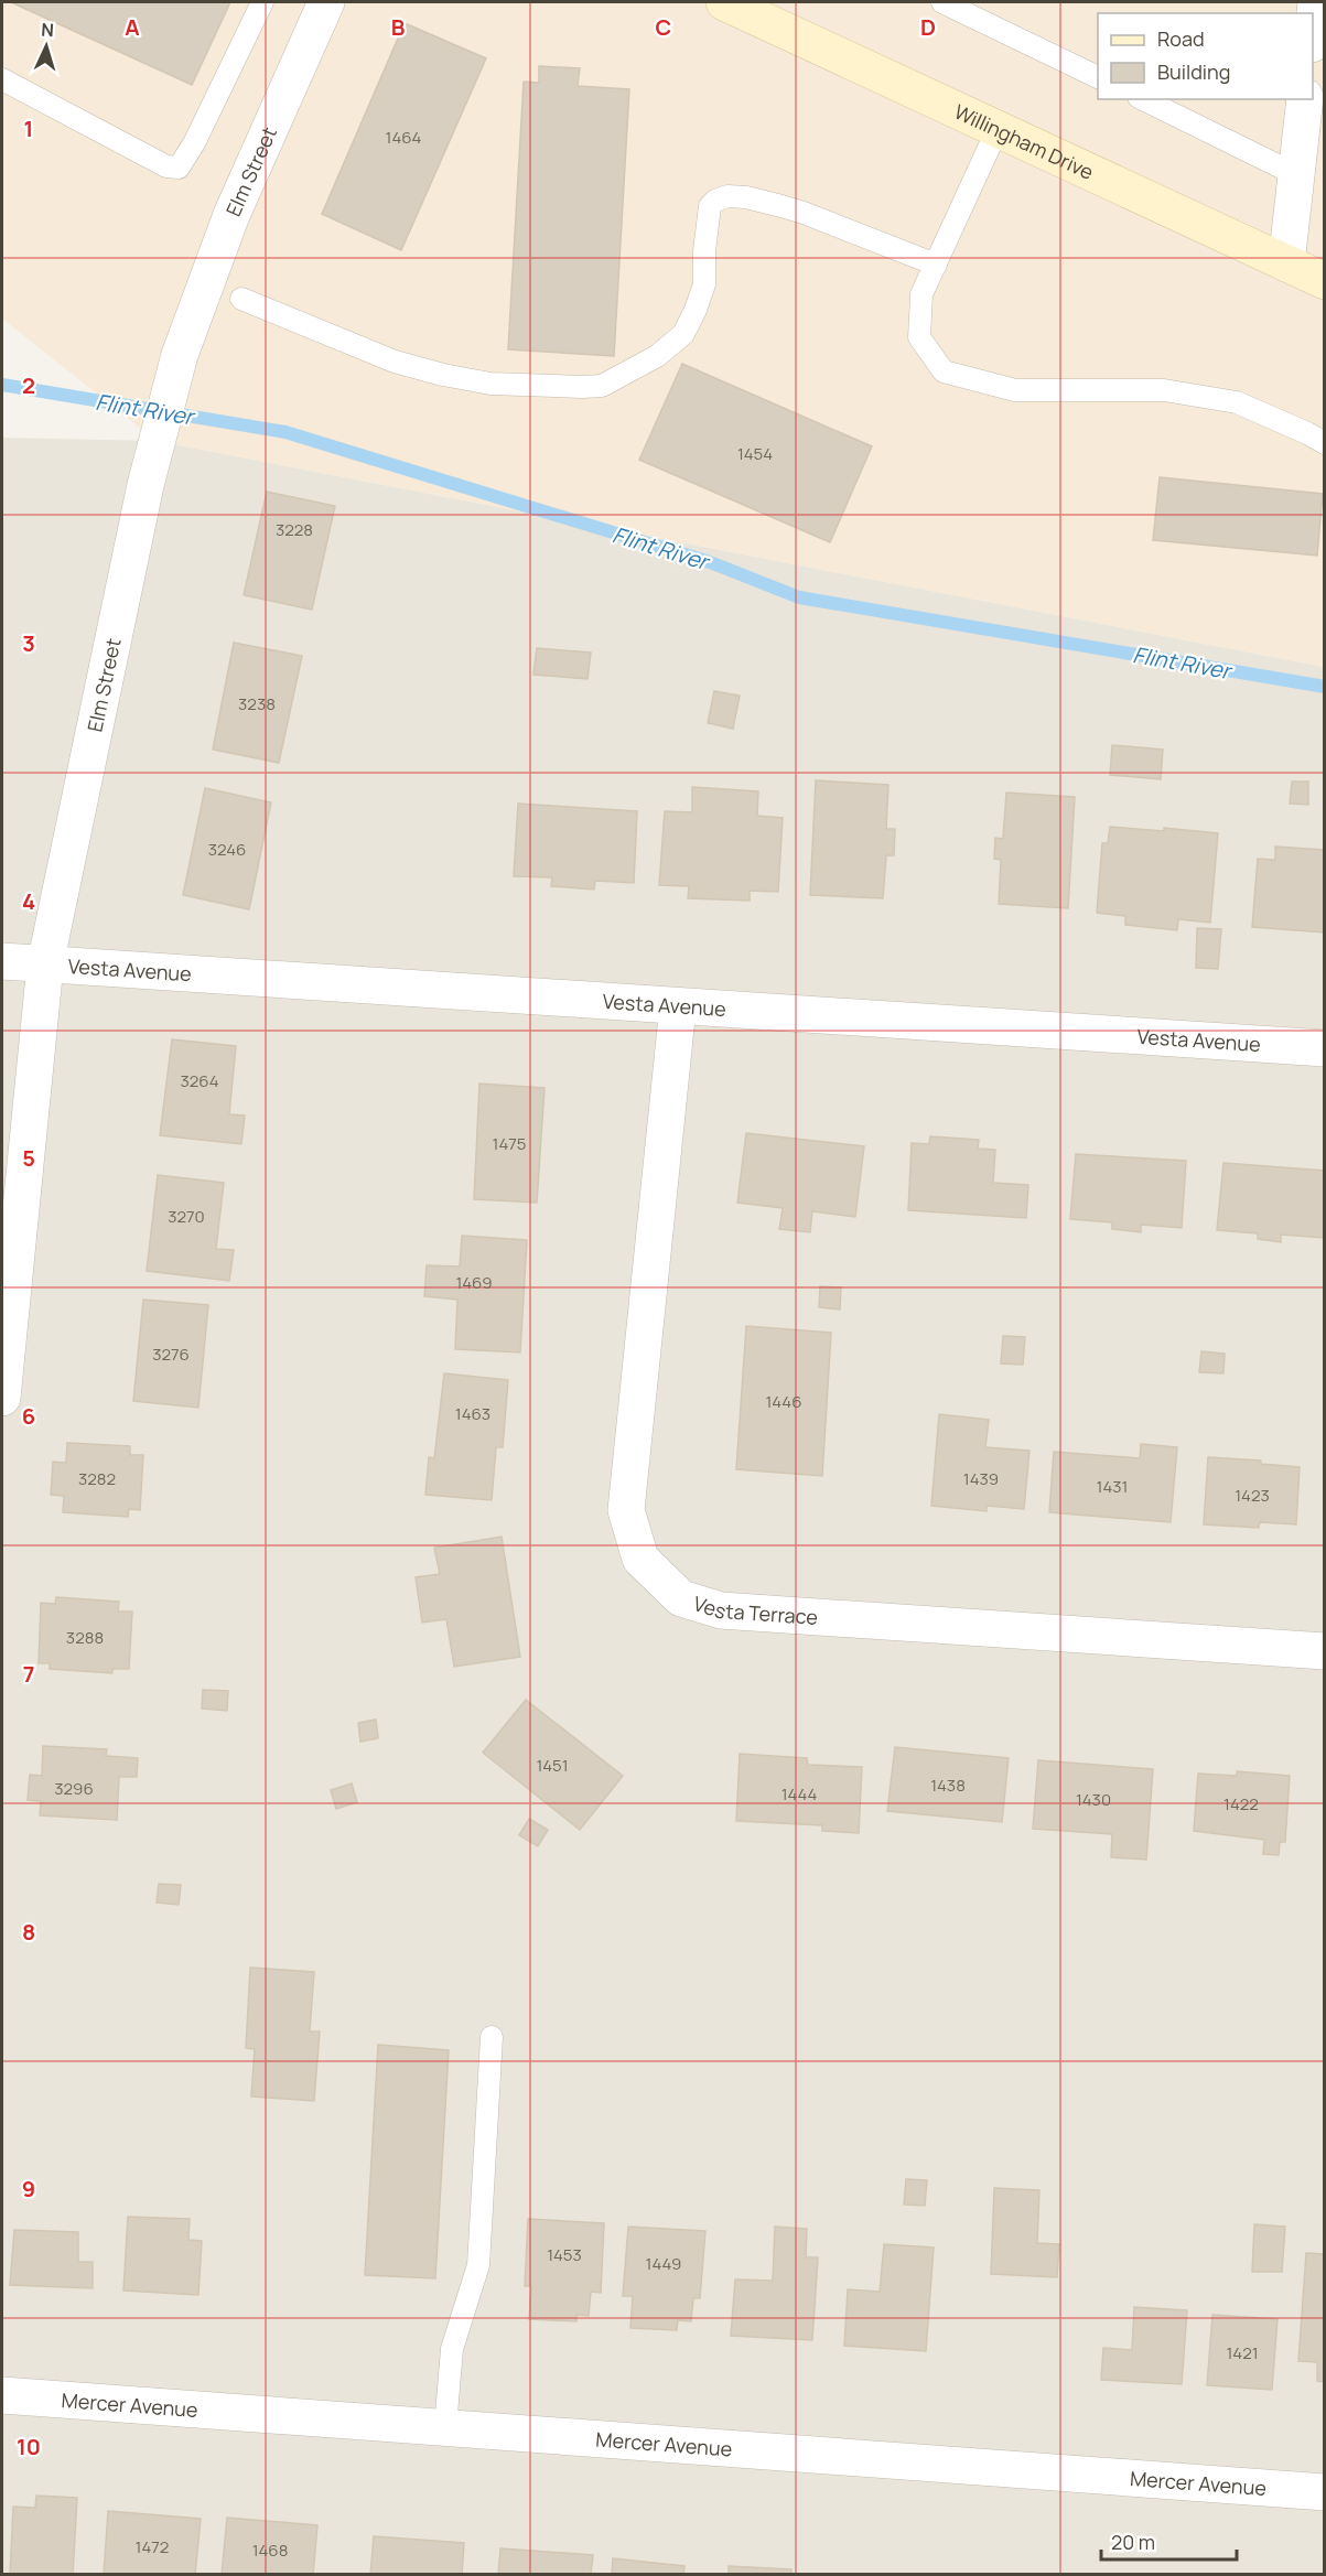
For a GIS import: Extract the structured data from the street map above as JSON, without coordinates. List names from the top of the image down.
{
  "streets": {
    "street": [
      "Willingham Drive",
      "Elm Street",
      "Vesta Avenue",
      "Vesta Terrace",
      "Mercer Avenue"
    ]
  },
  "crossings": [
    ["Elm Street", "Vesta Avenue"],
    ["Vesta Avenue", "Vesta Terrace"]
  ],
  "water": ["Flint River"],
  "house_numbers": [
    "1464",
    "1454",
    "3228",
    "3238",
    "3246",
    "3264",
    "1475",
    "3270",
    "1469",
    "3276",
    "1446",
    "1463",
    "3282",
    "1439",
    "1431",
    "1423",
    "3288",
    "1451",
    "1438",
    "3296",
    "1444",
    "1430",
    "1422",
    "1453",
    "1449",
    "1421",
    "1472",
    "1468"
  ],
  "legend": ["Road", "Building"],
  "scale_bar": "20 m",
  "north": "top",
  "grid": {
    "columns": [
      "A",
      "B",
      "C",
      "D"
    ],
    "rows": [
      "1",
      "2",
      "3",
      "4",
      "5",
      "6",
      "7",
      "8",
      "9",
      "10"
    ]
  }
}
